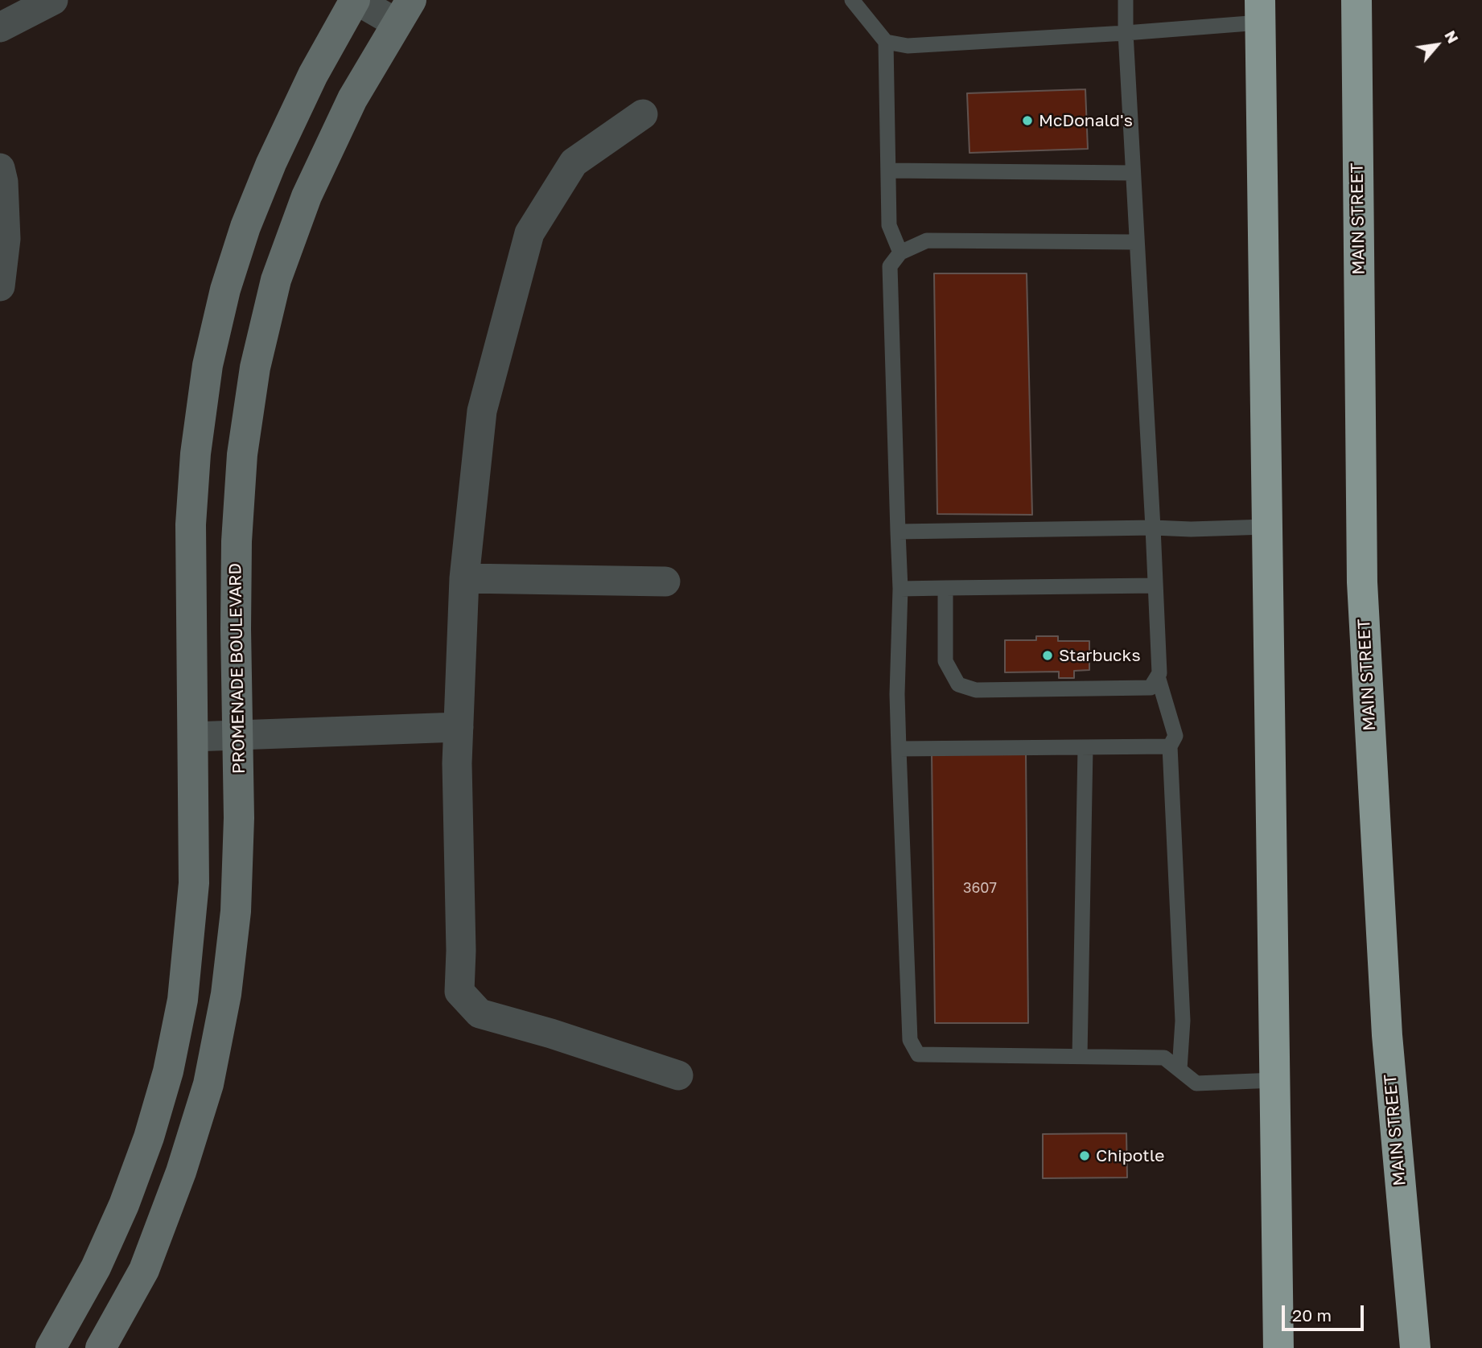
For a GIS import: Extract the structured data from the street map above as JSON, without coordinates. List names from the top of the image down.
{
  "streets": {
    "highway": ["MAIN STREET"],
    "street": ["PROMENADE BOULEVARD"]
  },
  "places": ["McDonald's", "Starbucks", "Chipotle"],
  "house_numbers": ["3607"],
  "scale_bar": "20 m",
  "north": "top right"
}
